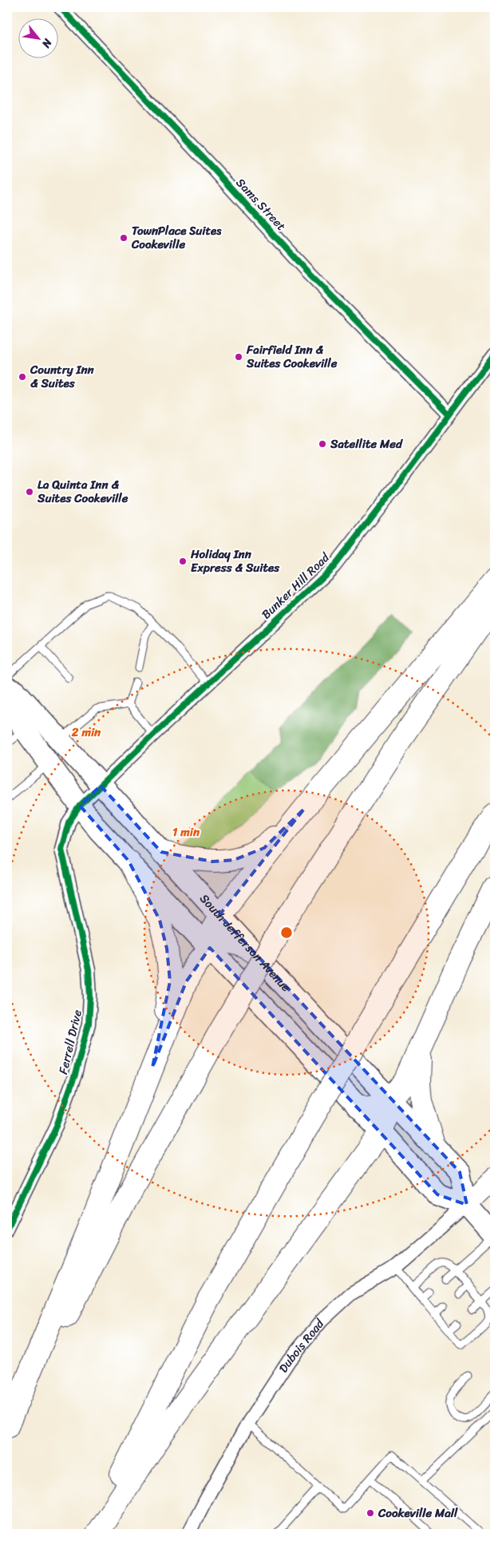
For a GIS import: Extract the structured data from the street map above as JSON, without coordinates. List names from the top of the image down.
{
  "streets": {
    "main road": ["South Jefferson Avenue"],
    "street": [
      "Sams Street",
      "Bunker Hill Road",
      "Ferrell Drive",
      "Dubois Road"
    ]
  },
  "crossings": [
    ["Sams Street", "Bunker Hill Road"],
    ["Bunker Hill Road", "South Jefferson Avenue"],
    ["Bunker Hill Road", "Ferrell Drive"],
    ["South Jefferson Avenue", "Ferrell Drive"],
    ["South Jefferson Avenue", "Dubois Road"]
  ],
  "places": [
    "TownPlace Suites Cookeville",
    "Fairfield Inn & Suites Cookeville",
    "Country Inn & Suites",
    "Satellite Med",
    "La Quinta Inn & Suites Cookeville",
    "Holiday Inn Express & Suites",
    "Cookeville Mall"
  ],
  "north": "bottom right",
  "rings": ["2 min", "1 min"]
}
